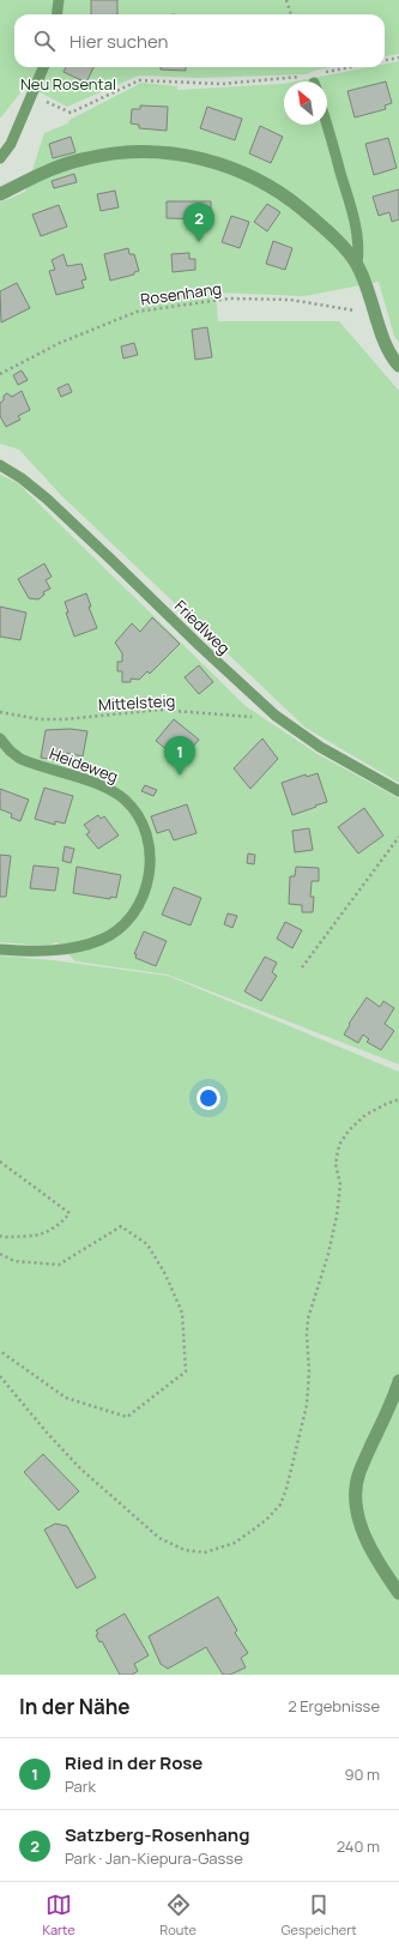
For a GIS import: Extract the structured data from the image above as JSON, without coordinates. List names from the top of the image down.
{
  "streets": {
    "lane": ["Friedlweg", "Heideweg"],
    "path": ["Rosenhang", "Mittelsteig"]
  },
  "crossings": [
    ["Friedlweg", "Mittelsteig"]
  ],
  "parks": ["Neu Rosental"],
  "north": "top left",
  "page": {
    "search": "Hier suchen",
    "pins": ["2", "1"],
    "heading": ["In der Nähe", "2 Ergebnisse"],
    "list": [
      {
        "mark": "1",
        "name": "Ried in der Rose",
        "note": "Park",
        "value": "90 m"
      },
      {
        "mark": "2",
        "name": "Satzberg-Rosenhang",
        "note": "Park · Jan-Kiepura-Gasse",
        "value": "240 m"
      }
    ],
    "nav": ["Karte", "Route", "Gespeichert"]
  }
}
